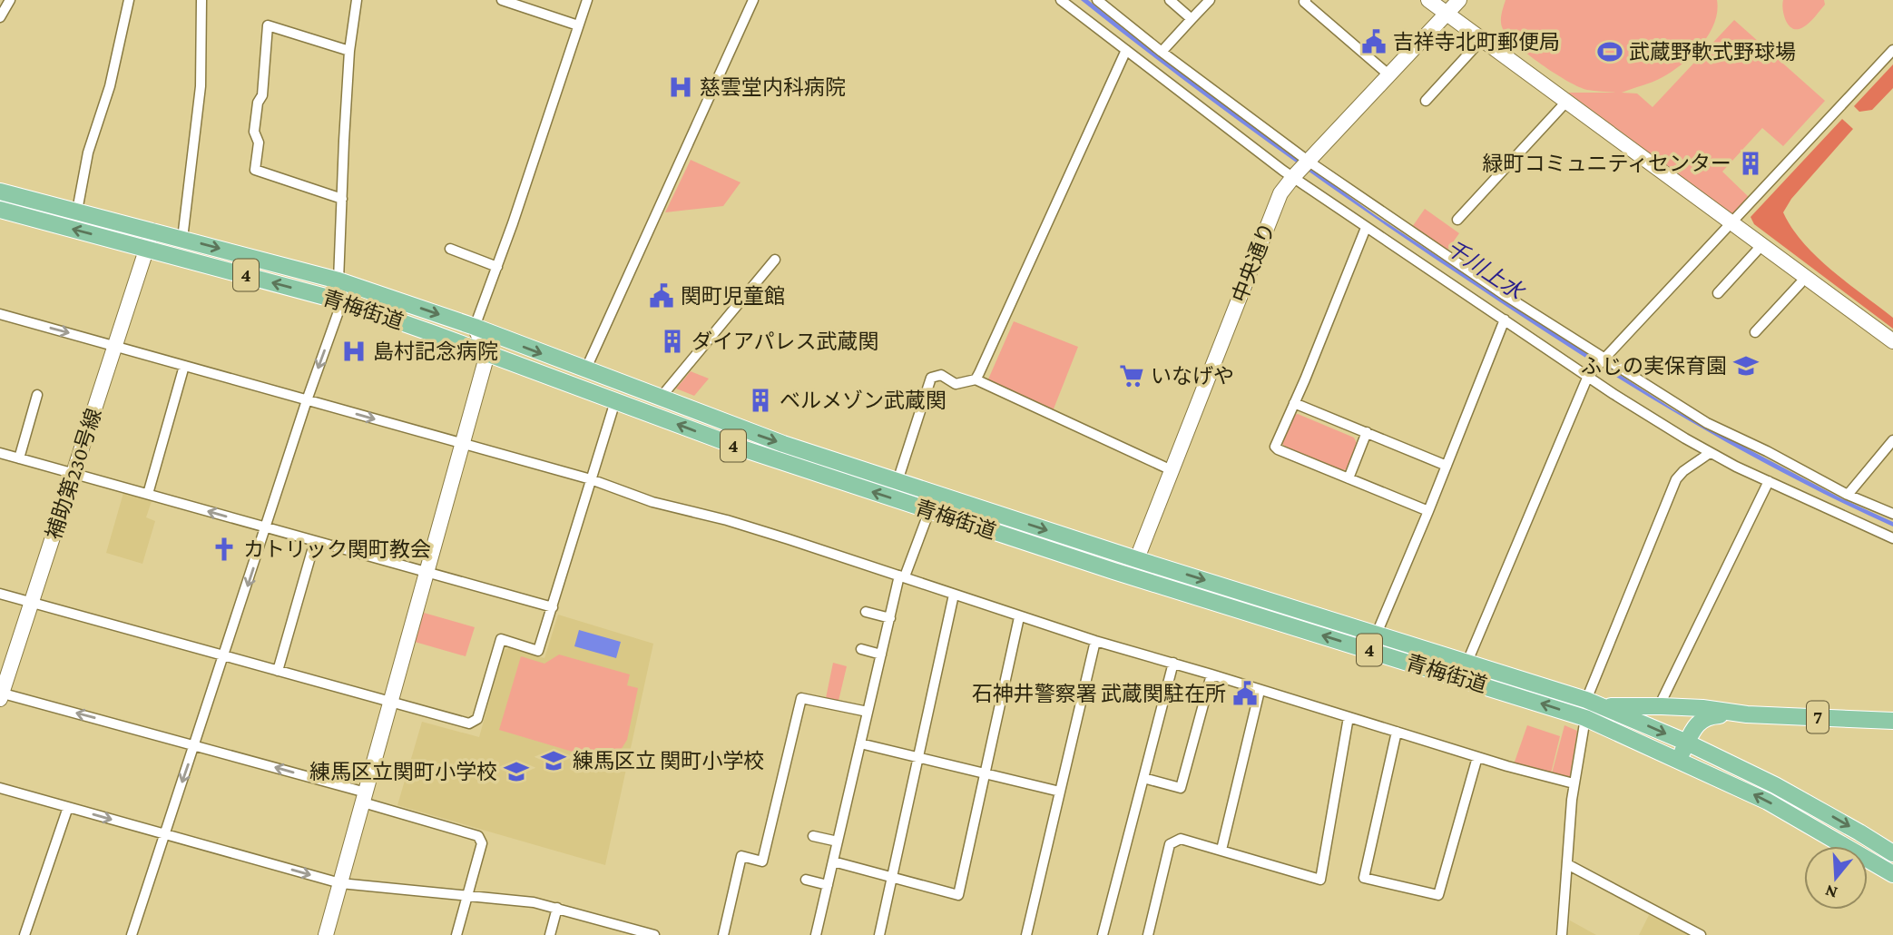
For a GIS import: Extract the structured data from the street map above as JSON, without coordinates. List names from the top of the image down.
{
  "streets": {
    "main road": ["4", "青梅街道", "7"],
    "street": ["中央通り", "補助第230号線"]
  },
  "crossings": [
    ["中央通り", "青梅街道"],
    ["青梅街道", "補助第230号線"],
    ["青梅街道", "7"]
  ],
  "water": ["千川上水"],
  "places": {
    "public building": ["吉祥寺北町郵便局", "関町児童館", "石神井警察署 武蔵関駐在所"],
    "sports": ["武蔵野軟式野球場"],
    "hospital": ["慈雲堂内科病院", "島村記念病院"],
    "building": ["緑町コミュニティセンター", "ダイアパレス武蔵関", "ベルメゾン武蔵関"],
    "school or university": ["ふじの実保育園", "練馬区立 関町小学校", "練馬区立関町小学校"],
    "supermarket": ["いなげや"],
    "church": ["カトリック関町教会"]
  },
  "north": "bottom"
}
